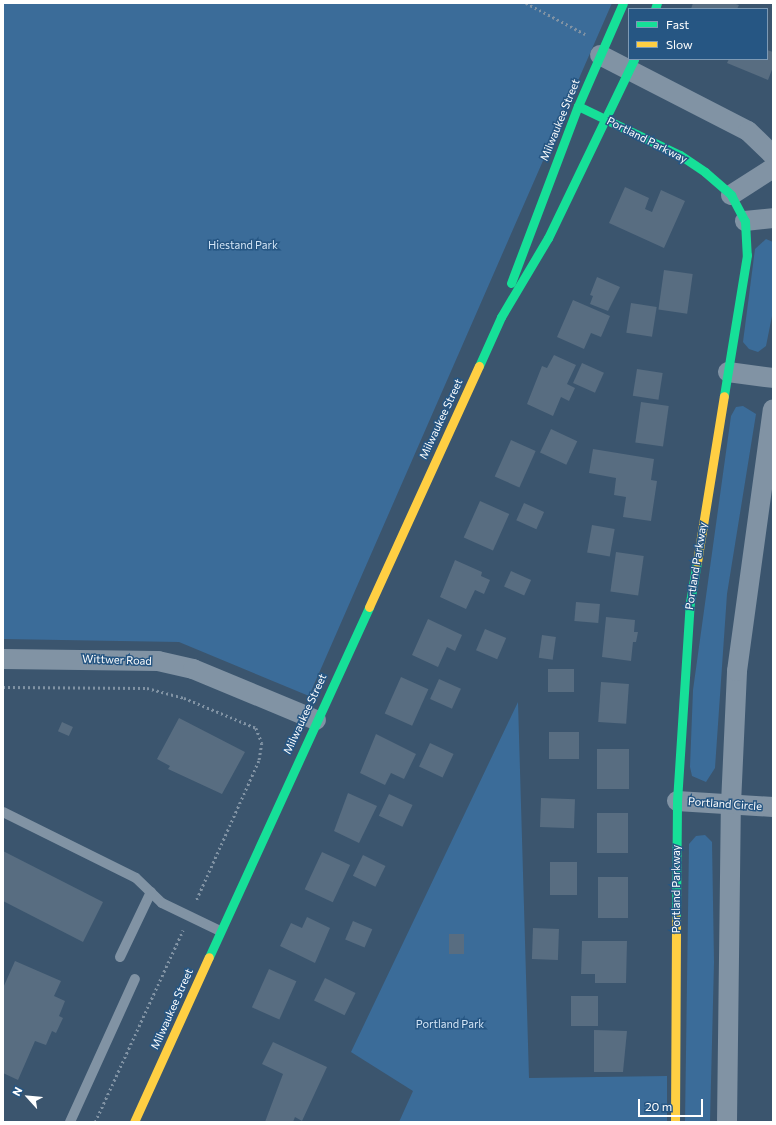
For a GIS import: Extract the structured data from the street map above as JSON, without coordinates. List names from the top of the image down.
{
  "streets": {
    "street": [
      "Milwaukee Street",
      "Portland Parkway",
      "Wittwer Road",
      "Portland Circle"
    ]
  },
  "crossings": [
    ["Milwaukee Street", "Portland Parkway"],
    ["Milwaukee Street", "Wittwer Road"],
    ["Portland Parkway", "Portland Circle"]
  ],
  "parks": ["Hiestand Park", "Portland Park"],
  "legend": ["Fast", "Slow"],
  "scale_bar": "20 m",
  "north": "top left"
}
